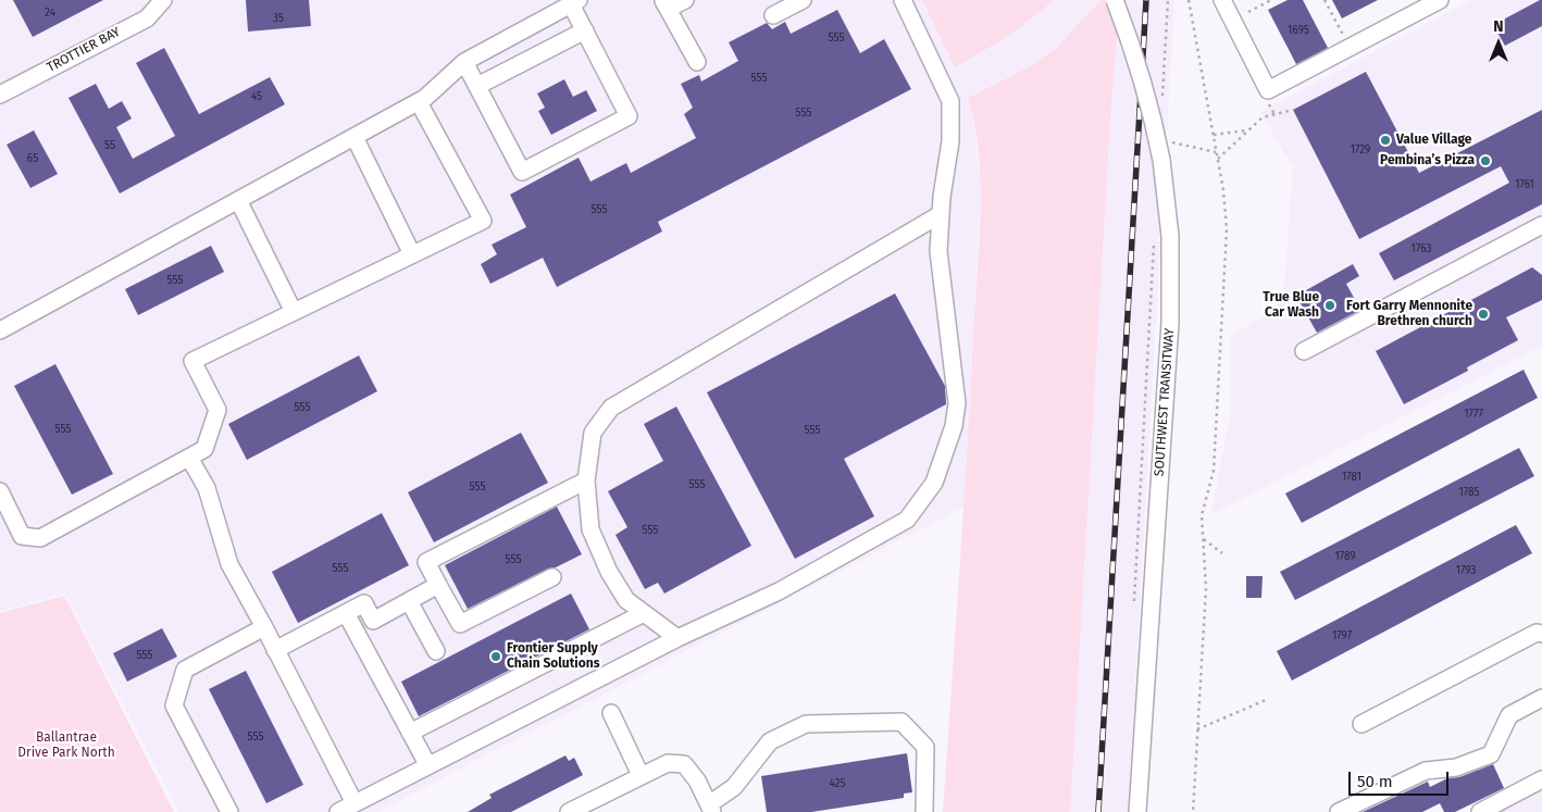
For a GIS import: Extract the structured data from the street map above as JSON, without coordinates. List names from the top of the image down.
{
  "streets": {
    "street": ["TROTTIER BAY", "SOUTHWEST TRANSITWAY"]
  },
  "parks": ["Ballantrae Drive Park North"],
  "places": [
    "Value Village",
    "Pembina’s Pizza",
    "True Blue Car Wash",
    "Fort Garry Mennonite Brethren church",
    "Frontier Supply Chain Solutions"
  ],
  "house_numbers": [
    "24",
    "35",
    "1695",
    "555",
    "555",
    "45",
    "555",
    "55",
    "1729",
    "65",
    "1761",
    "555",
    "1763",
    "555",
    "555",
    "1777",
    "555",
    "555",
    "1781",
    "555",
    "555",
    "1785",
    "555",
    "1789",
    "555",
    "555",
    "1793",
    "1797",
    "555",
    "555",
    "425"
  ],
  "scale_bar": "50 m",
  "north": "top"
}
